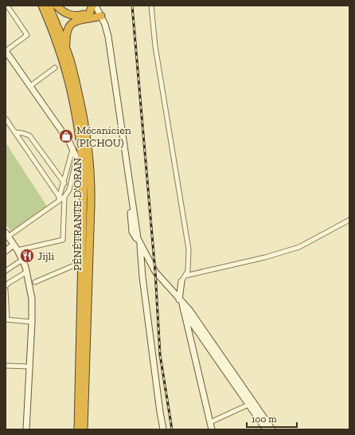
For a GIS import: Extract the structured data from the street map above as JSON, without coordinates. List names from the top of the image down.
{
  "streets": {
    "highway": ["PÉNÉTRANTE D'ORAN"]
  },
  "places": {
    "shop": ["Mécanicien (PICHOU)"],
    "restaurant": ["Jijli"]
  },
  "scale_bar": "100 m"
}
